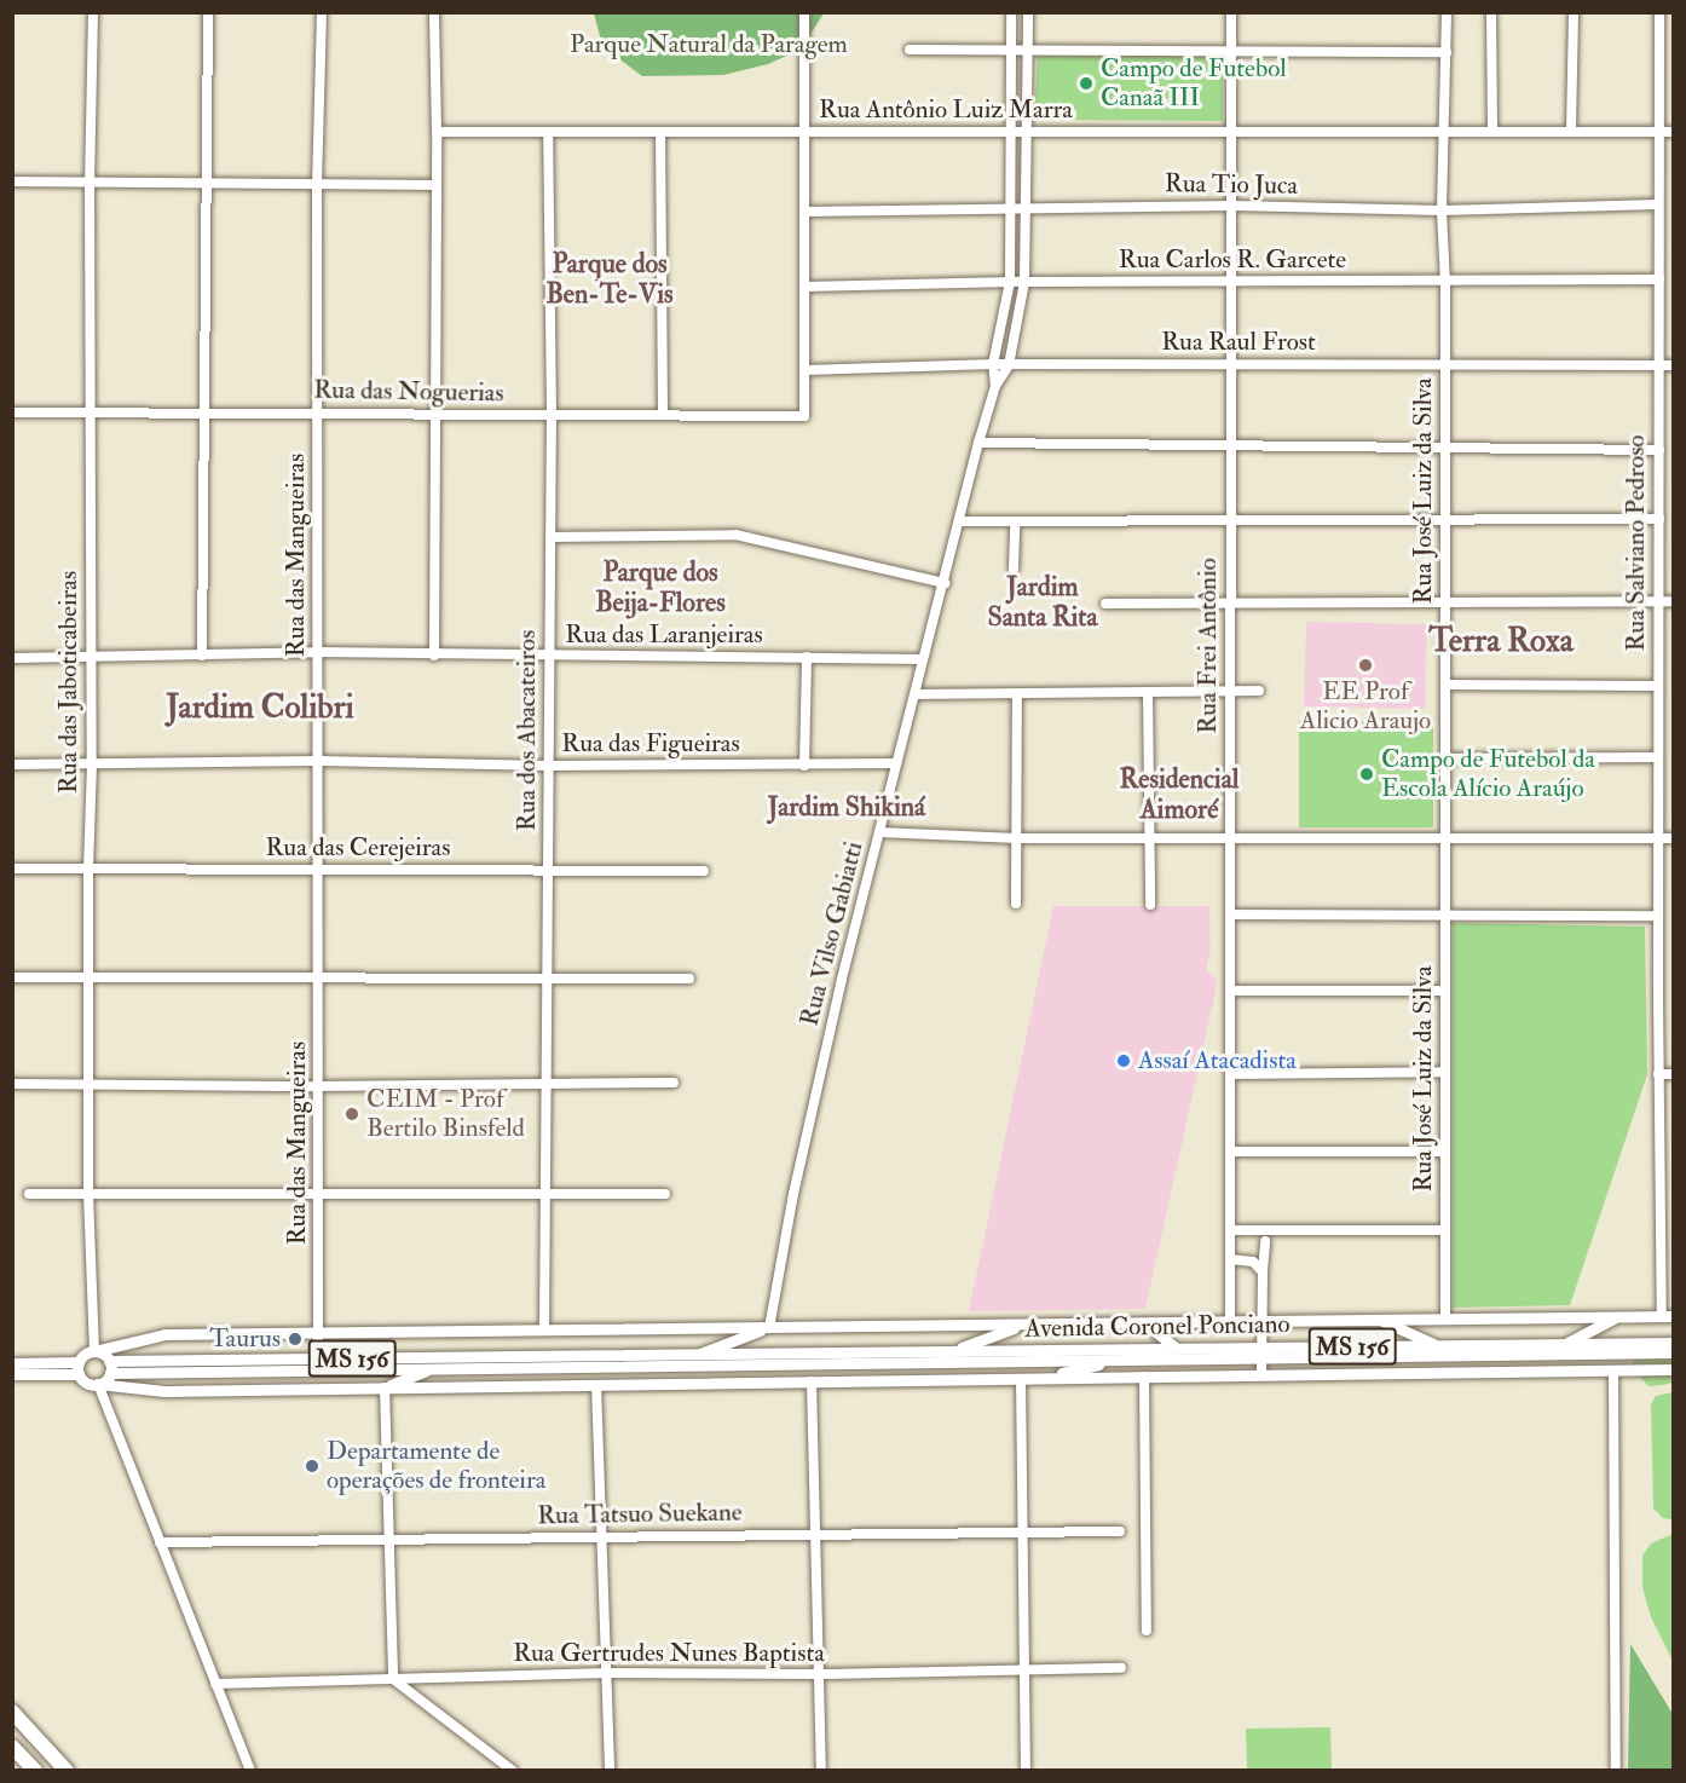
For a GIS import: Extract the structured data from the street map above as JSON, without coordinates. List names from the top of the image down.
{
  "streets": {
    "main road": ["Avenida Coronel Ponciano", "MS 156"],
    "street": [
      "Rua Antônio Luiz Marra",
      "Rua Tio Juca",
      "Rua Carlos R. Garcete",
      "Rua Raul Frost",
      "Rua das Noguerias",
      "Rua José Luiz da Silva",
      "Rua Salviano Pedroso",
      "Rua das Mangueiras",
      "Rua das Laranjeiras",
      "Rua Frei Antônio",
      "Rua das Jaboticabeiras",
      "Rua dos Abacateiros",
      "Rua das Figueiras",
      "Rua das Cerejeiras",
      "Rua Vilso Gabiatti",
      "Rua Tatsuo Suekane",
      "Rua Gertrudes Nunes Baptista"
    ]
  },
  "crossings": [
    ["Rua Antônio Luiz Marra", "Rua José Luiz da Silva"],
    ["Rua Antônio Luiz Marra", "Rua Salviano Pedroso"],
    ["Rua Antônio Luiz Marra", "Rua Frei Antônio"],
    ["Rua Antônio Luiz Marra", "Rua dos Abacateiros"],
    ["Rua Antônio Luiz Marra", "Rua Vilso Gabiatti"],
    ["Rua Tio Juca", "Rua José Luiz da Silva"],
    ["Rua Tio Juca", "Rua Salviano Pedroso"],
    ["Rua Tio Juca", "Rua Frei Antônio"],
    ["Rua Tio Juca", "Rua Vilso Gabiatti"],
    ["Rua Carlos R. Garcete", "Rua José Luiz da Silva"],
    ["Rua Carlos R. Garcete", "Rua Salviano Pedroso"],
    ["Rua Carlos R. Garcete", "Rua Frei Antônio"],
    ["Rua Carlos R. Garcete", "Rua Vilso Gabiatti"],
    ["Rua Raul Frost", "Rua das Noguerias"],
    ["Rua Raul Frost", "Rua José Luiz da Silva"],
    ["Rua Raul Frost", "Rua Salviano Pedroso"],
    ["Rua Raul Frost", "Rua Frei Antônio"],
    ["Rua Raul Frost", "Rua Vilso Gabiatti"],
    ["Rua das Noguerias", "Rua das Mangueiras"],
    ["Rua das Noguerias", "Rua das Jaboticabeiras"],
    ["Rua das Noguerias", "Rua dos Abacateiros"],
    ["Rua das Mangueiras", "Rua das Laranjeiras"],
    ["Rua das Mangueiras", "Rua das Figueiras"],
    ["Rua das Mangueiras", "Rua das Cerejeiras"],
    ["Rua das Mangueiras", "MS 156"],
    ["Rua das Laranjeiras", "Rua das Jaboticabeiras"],
    ["Rua das Laranjeiras", "Rua dos Abacateiros"],
    ["Rua das Laranjeiras", "Rua Vilso Gabiatti"],
    ["Rua das Jaboticabeiras", "Rua das Figueiras"],
    ["Rua das Jaboticabeiras", "Rua das Cerejeiras"],
    ["Rua das Jaboticabeiras", "MS 156"],
    ["Rua dos Abacateiros", "Rua das Figueiras"],
    ["Rua dos Abacateiros", "Rua das Cerejeiras"],
    ["Rua das Figueiras", "Rua Vilso Gabiatti"],
    ["Avenida Coronel Ponciano", "MS 156"]
  ],
  "districts": [
    "Parque dos Ben-Te-Vis",
    "Parque dos Beija-Flores",
    "Jardim Santa Rita",
    "Terra Roxa",
    "Jardim Colibri",
    "Residencial Aimoré",
    "Jardim Shikiná"
  ],
  "parks": ["Parque Natural da Paragem"],
  "places": [
    "Campo de Futebol Canaã III",
    "EE Prof Alicio Araujo",
    "Campo de Futebol da Escola Alício Araújo",
    "Assaí Atacadista",
    "CEIM - Prof Bertilo Binsfeld",
    "Taurus",
    "Departamente de operações de fronteira"
  ]
}
